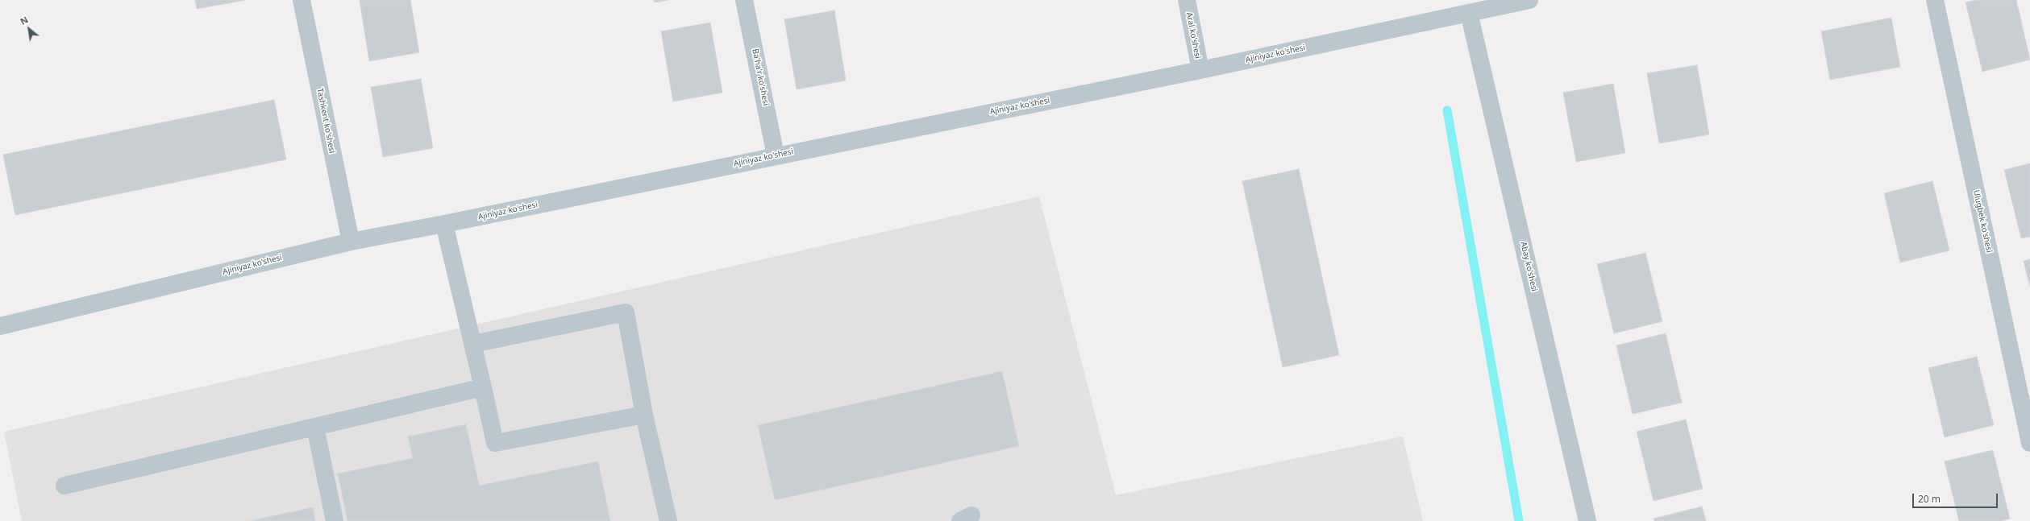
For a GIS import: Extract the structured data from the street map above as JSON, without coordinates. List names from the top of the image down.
{
  "streets": {
    "street": [
      "Aral ko'shesi",
      "Ajiniyaz ko'shesi",
      "Ba'ha'r ko'shesi",
      "Tashkent ko'shesi",
      "Ulugbek ko'shesi",
      "Abay ko'shesi"
    ]
  },
  "crossings": [
    ["Aral ko'shesi", "Ajiniyaz ko'shesi"],
    ["Ajiniyaz ko'shesi", "Ba'ha'r ko'shesi"],
    ["Ajiniyaz ko'shesi", "Tashkent ko'shesi"],
    ["Ajiniyaz ko'shesi", "Abay ko'shesi"]
  ],
  "scale_bar": "20 m",
  "north": "top left"
}
